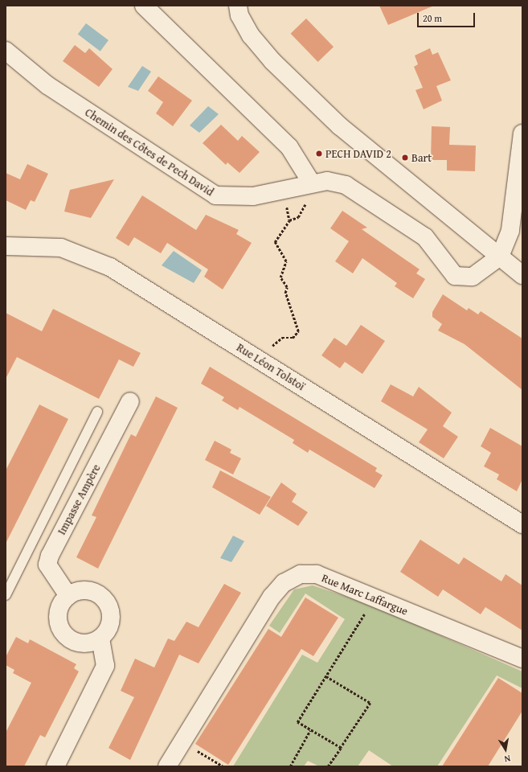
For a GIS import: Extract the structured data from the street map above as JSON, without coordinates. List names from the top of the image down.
{
  "streets": {
    "street": [
      "Chemin des Côtes de Pech David",
      "Rue Léon Tolstoï",
      "Impasse Ampère",
      "Rue Marc Laffargue"
    ]
  },
  "places": ["PECH DAVID 2", "Bart"],
  "scale_bar": "20 m",
  "north": "bottom"
}
